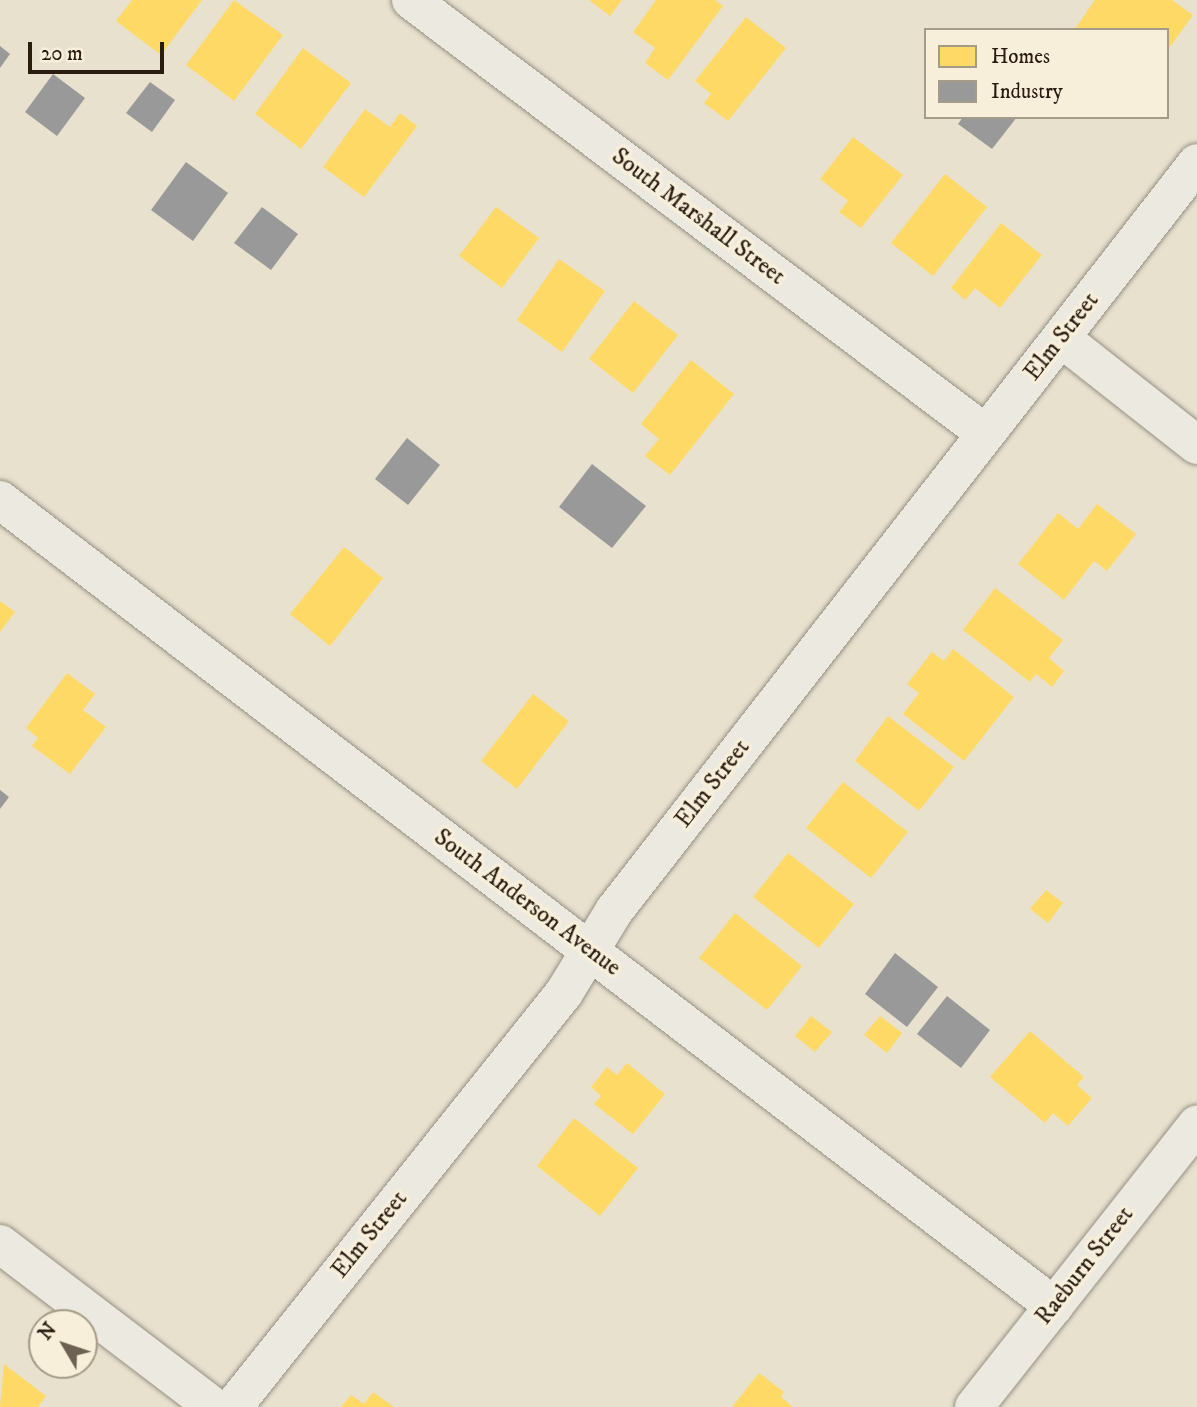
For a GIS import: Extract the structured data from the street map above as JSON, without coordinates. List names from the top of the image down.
{
  "streets": {
    "street": [
      "South Marshall Street",
      "Elm Street",
      "South Anderson Avenue",
      "Raeburn Street"
    ]
  },
  "crossings": [
    ["South Marshall Street", "Elm Street"],
    ["Elm Street", "South Anderson Avenue"],
    ["South Anderson Avenue", "Raeburn Street"]
  ],
  "legend": ["Homes", "Industry"],
  "scale_bar": "20 m",
  "north": "top left"
}
